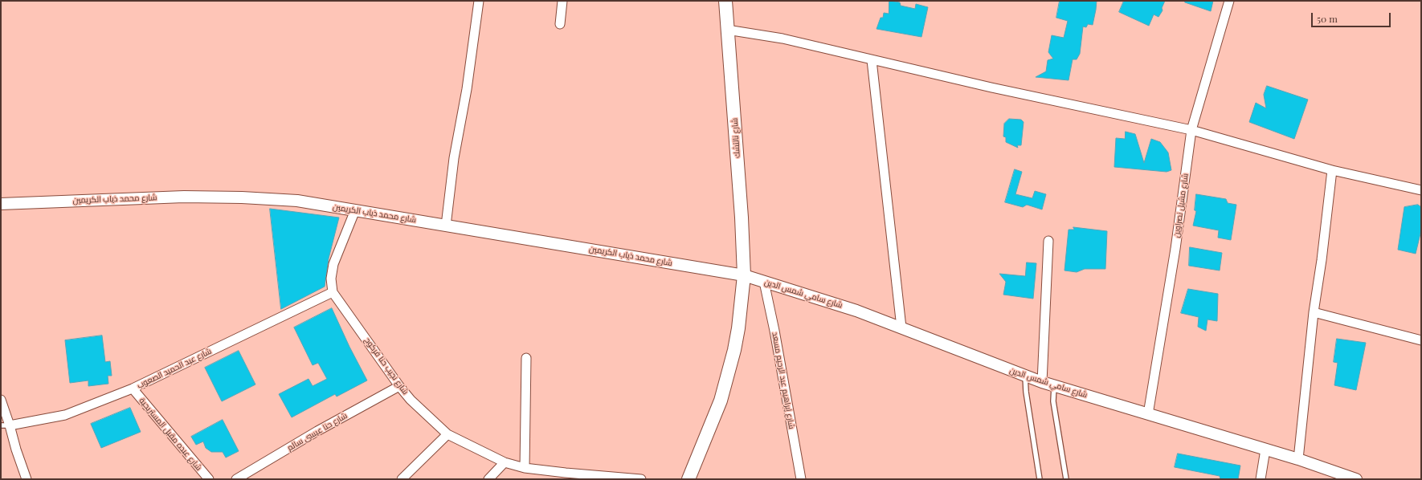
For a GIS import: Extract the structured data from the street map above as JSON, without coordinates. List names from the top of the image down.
{
  "streets": {
    "main road": ["شارع نالتشك"],
    "street": [
      "شارع محمد ذياب الكريمين",
      "شارع مشيل نصراوين",
      "شارع سامي شمس الدين",
      "شارع نجيب حنا فركوح",
      "شارع عبد الحميد الصعوب",
      "شارع إبراهيم عبد الرحيم مسعد",
      "شارع حنا عيسى سالم",
      "شارع عبده مقبل المستريحية"
    ]
  },
  "crossings": [
    ["شارع نالتشك", "شارع محمد ذياب الكريمين"],
    ["شارع نالتشك", "شارع سامي شمس الدين"],
    ["شارع محمد ذياب الكريمين", "شارع سامي شمس الدين"],
    ["شارع مشيل نصراوين", "شارع سامي شمس الدين"],
    ["شارع سامي شمس الدين", "شارع إبراهيم عبد الرحيم مسعد"],
    ["شارع نجيب حنا فركوح", "شارع عبد الحميد الصعوب"],
    ["شارع نجيب حنا فركوح", "شارع حنا عيسى سالم"],
    ["شارع عبد الحميد الصعوب", "شارع عبده مقبل المستريحية"]
  ],
  "scale_bar": "50 m"
}
